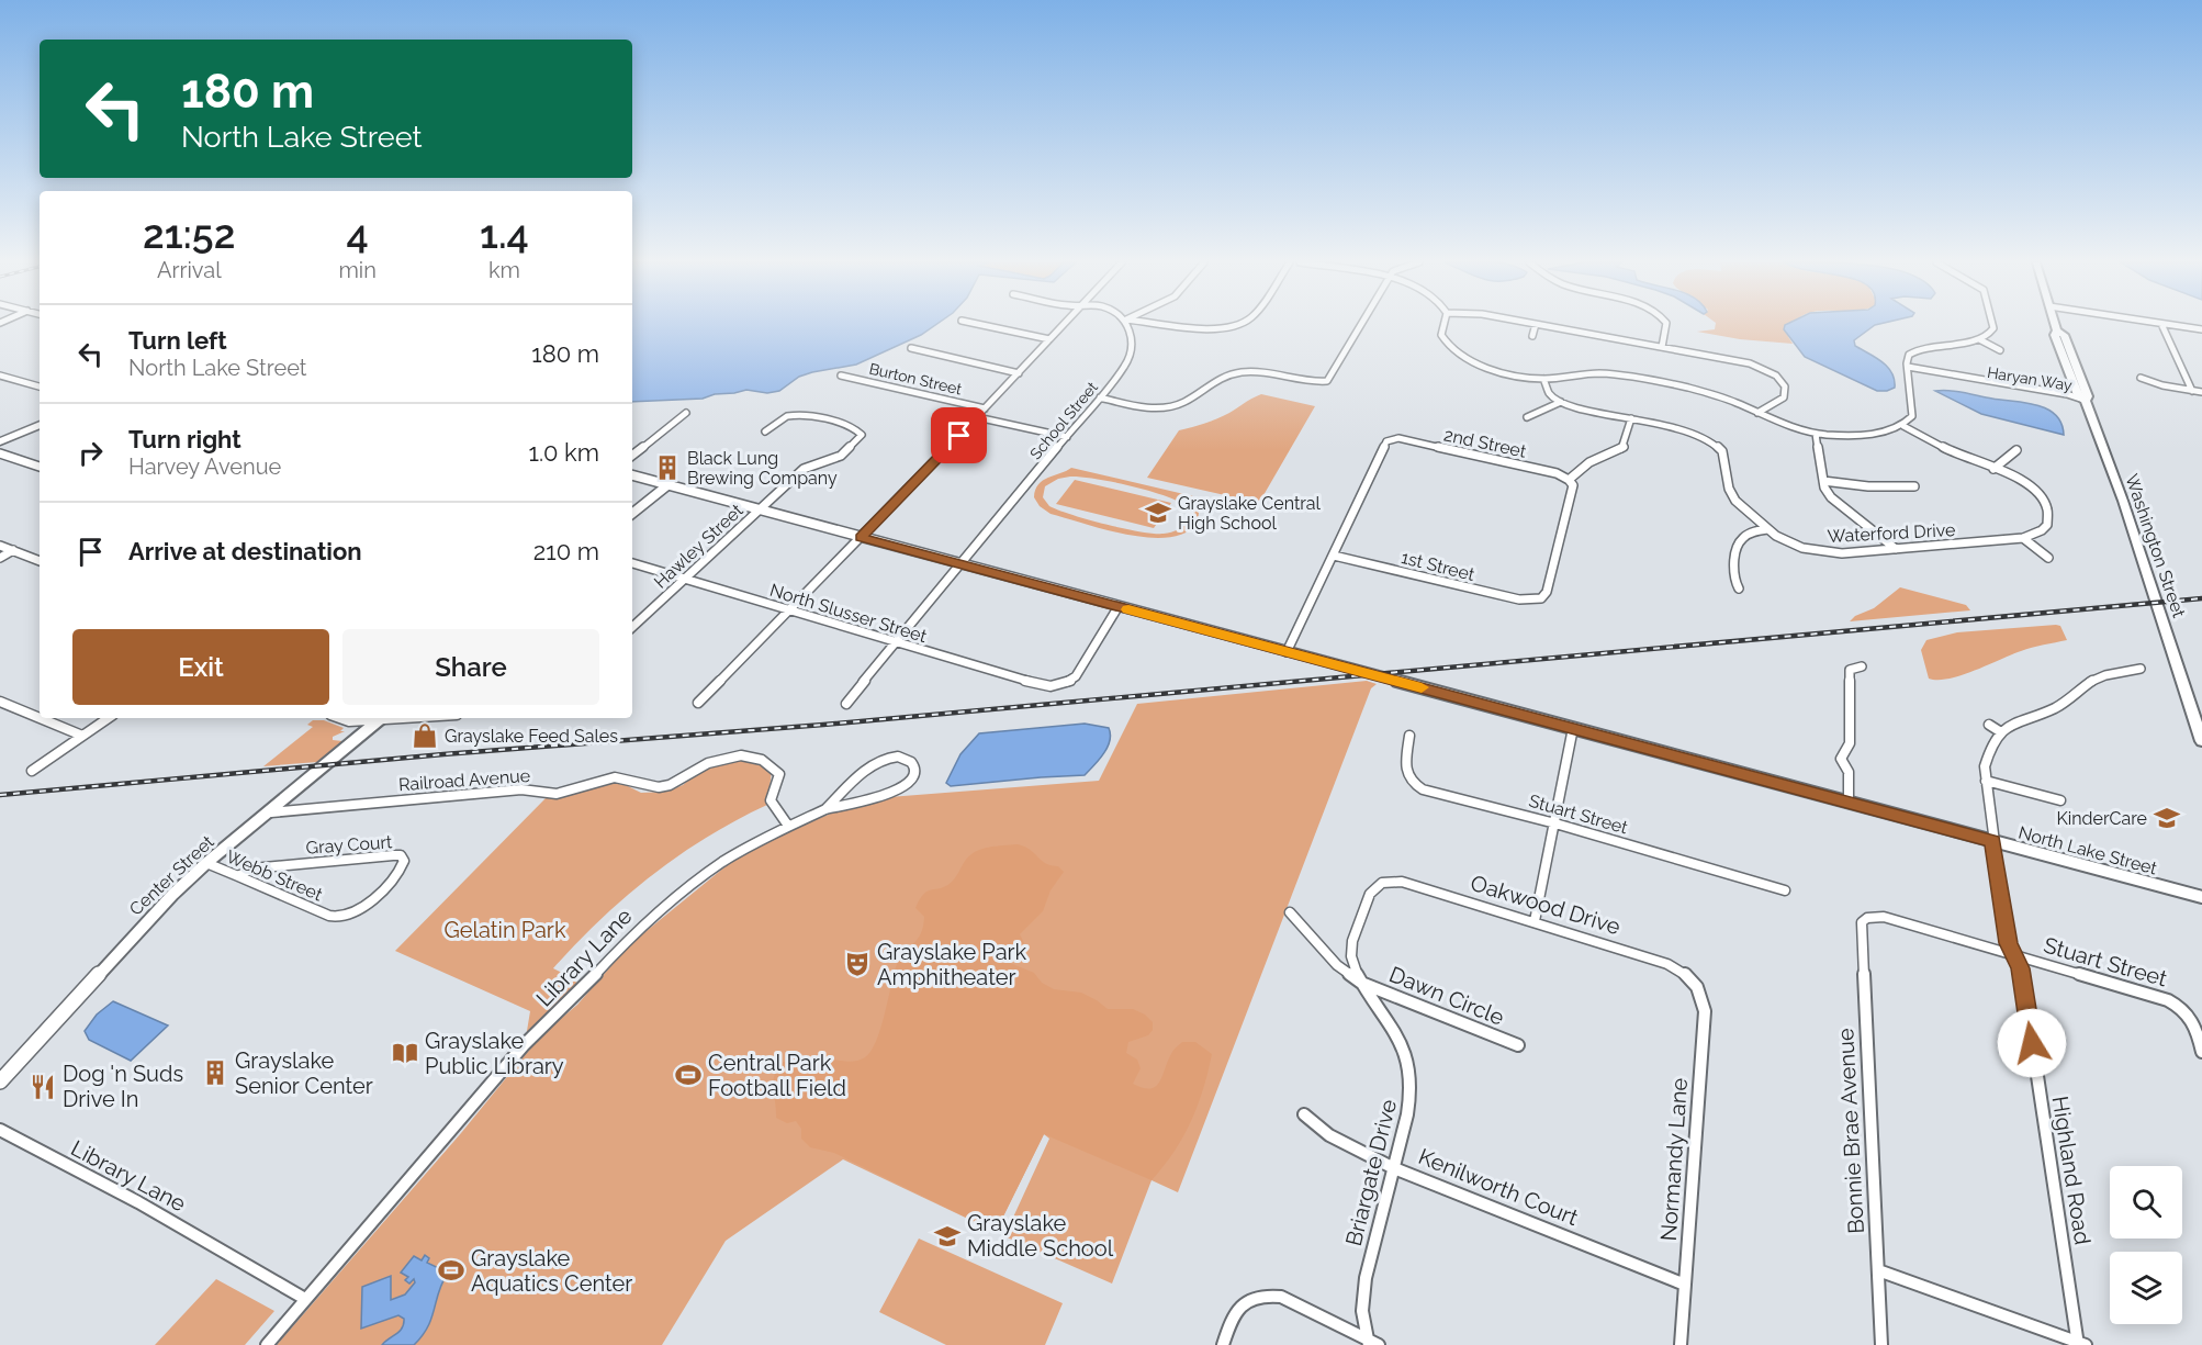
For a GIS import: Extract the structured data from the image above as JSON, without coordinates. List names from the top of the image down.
{
  "streets": {
    "main road": ["Washington Street"],
    "street": [
      "Burton Street",
      "Haryan Way",
      "School Street",
      "2nd Street",
      "Waterford Drive",
      "Hawley Street",
      "1st Street",
      "North Slusser Street",
      "Railroad Avenue",
      "Stuart Street",
      "Gray Court",
      "North Lake Street",
      "Center Street",
      "Webb Street",
      "Oakwood Drive",
      "Library Lane",
      "Dawn Circle",
      "Bonnie Brae Avenue",
      "Normandy Lane",
      "Highland Road",
      "Briargate Drive",
      "Kenilworth Court"
    ]
  },
  "crossings": [
    ["Burton Street", "School Street"],
    ["Haryan Way", "Washington Street"],
    ["School Street", "North Slusser Street"],
    ["School Street", "North Lake Street"],
    ["2nd Street", "1st Street"],
    ["Hawley Street", "North Slusser Street"],
    ["Hawley Street", "North Lake Street"],
    ["North Slusser Street", "North Lake Street"],
    ["Railroad Avenue", "Center Street"],
    ["Railroad Avenue", "Library Lane"],
    ["Stuart Street", "Bonnie Brae Avenue"],
    ["Stuart Street", "Highland Road"],
    ["Gray Court", "Webb Street"],
    ["North Lake Street", "Highland Road"],
    ["Center Street", "Webb Street"],
    ["Oakwood Drive", "Normandy Lane"],
    ["Oakwood Drive", "Briargate Drive"],
    ["Dawn Circle", "Briargate Drive"],
    ["Normandy Lane", "Kenilworth Court"],
    ["Briargate Drive", "Kenilworth Court"]
  ],
  "parks": ["Gelatin Park"],
  "places": {
    "building": ["Black Lung Brewing Company", "Grayslake Senior Center"],
    "school or university": ["Grayslake Central High School", "KinderCare", "Grayslake Middle School"],
    "shop": ["Grayslake Feed Sales"],
    "theatre": ["Grayslake Park Amphitheater"],
    "library": ["Grayslake Public Library"],
    "sports": ["Central Park Football Field", "Grayslake Aquatics Center"],
    "restaurant": ["Dog 'n Suds Drive In"]
  },
  "page": {
    "turn": ["180 m", "North Lake Street"],
    "eta": [
      "21:52",
      "Arrival",
      "4",
      "min",
      "1.4",
      "km"
    ],
    "list": [
      {
        "name": "Turn left",
        "note": "North Lake Street",
        "value": "180 m"
      },
      {
        "name": "Turn right",
        "note": "Harvey Avenue",
        "value": "1.0 km"
      },
      {
        "name": "Arrive at destination",
        "value": "210 m"
      }
    ],
    "buttons": ["Exit", "Share"]
  }
}
